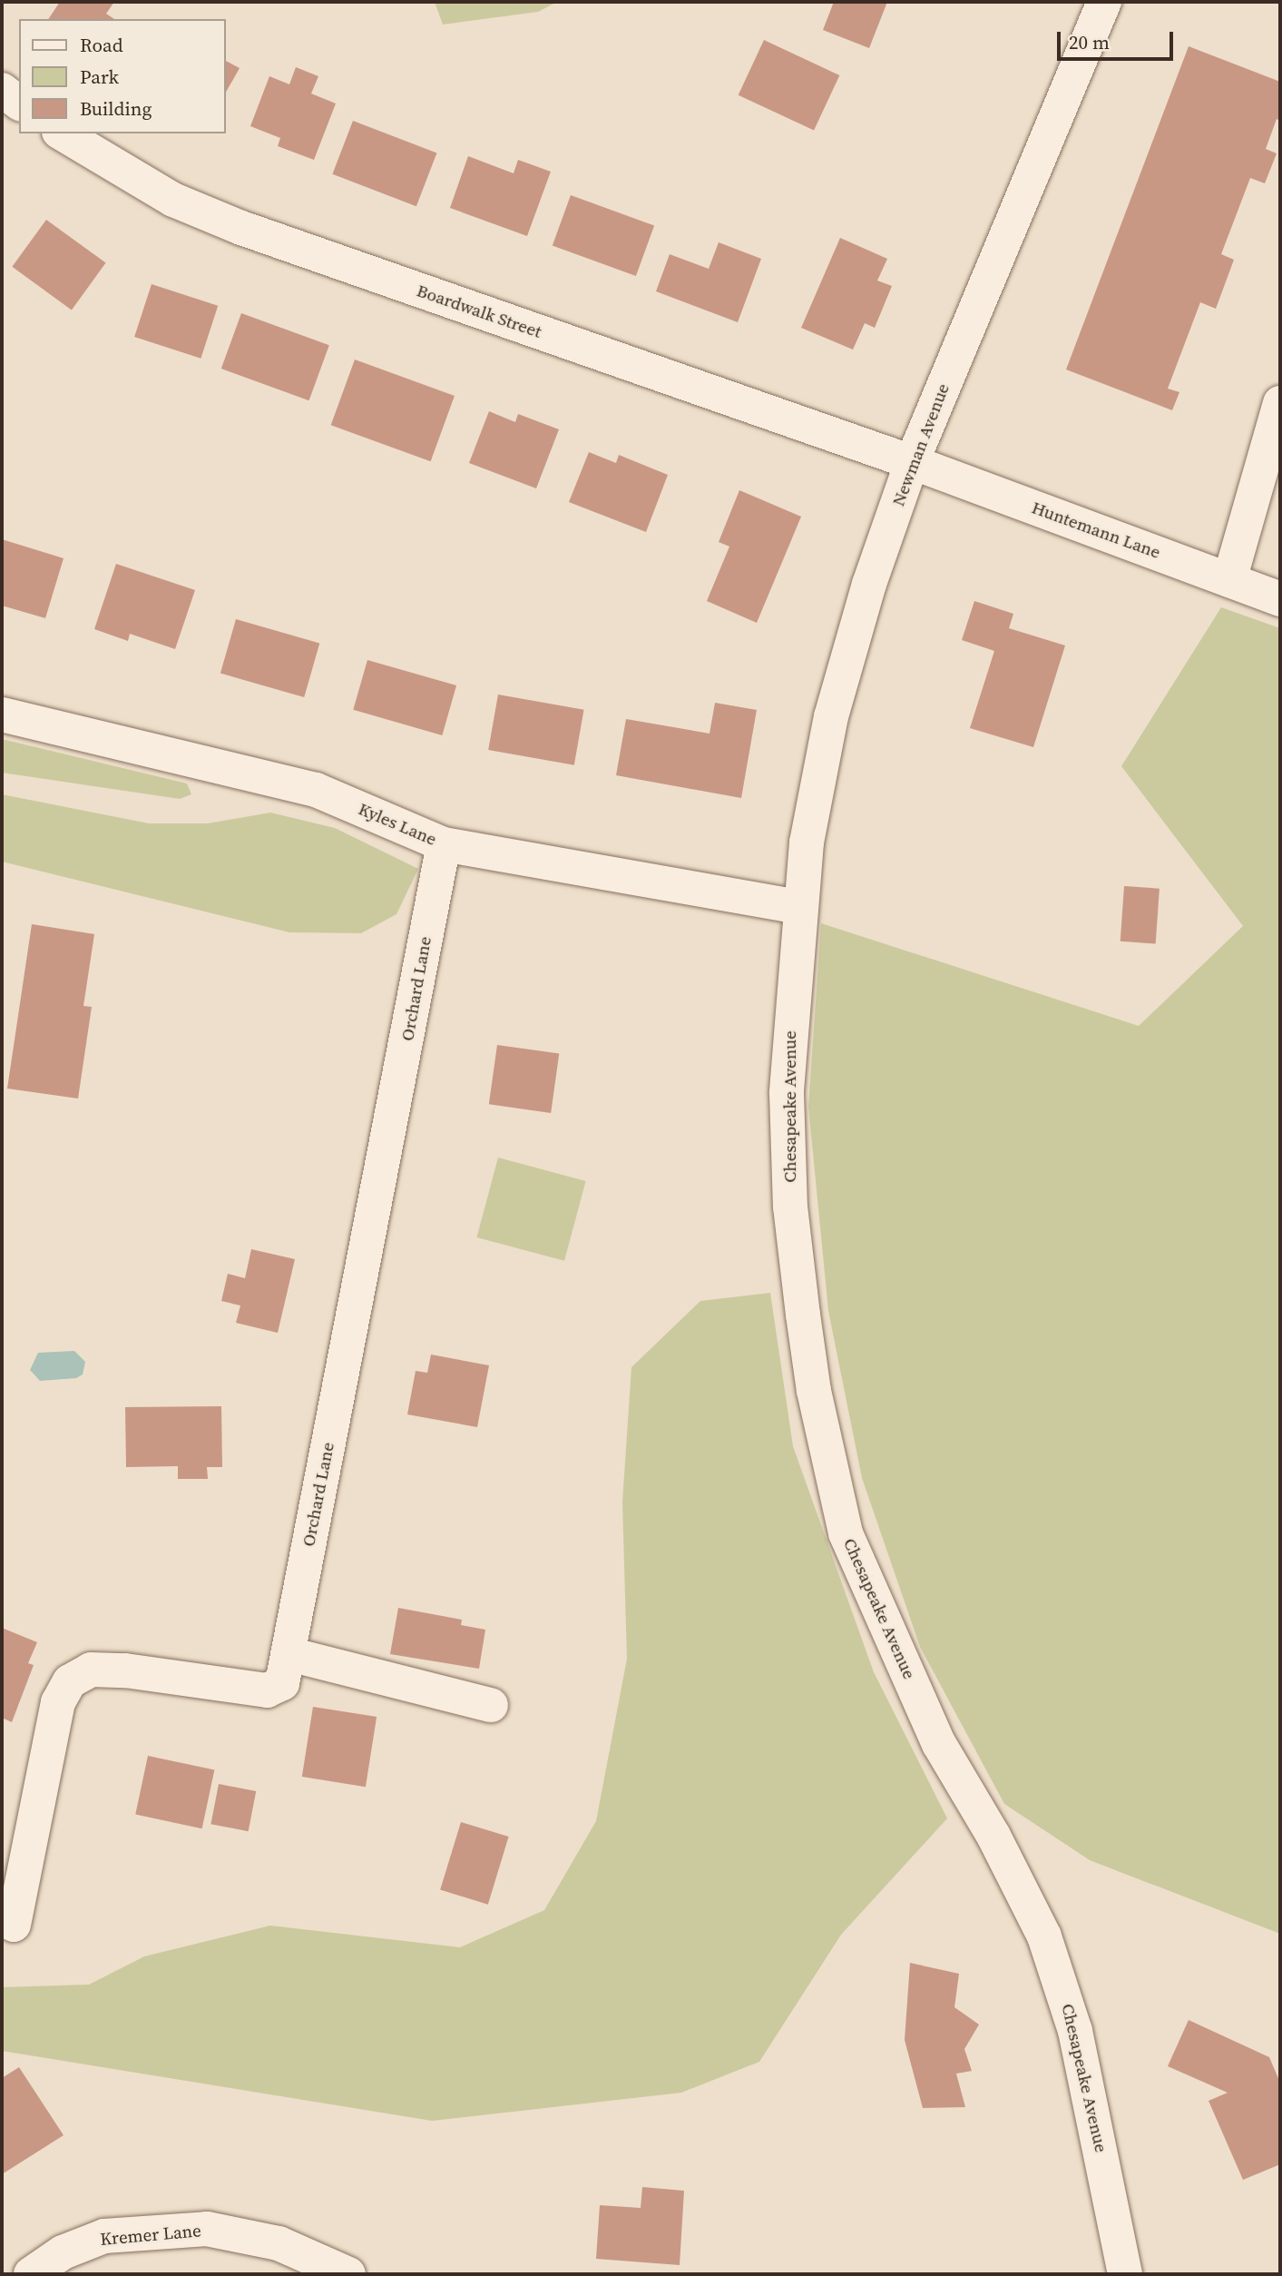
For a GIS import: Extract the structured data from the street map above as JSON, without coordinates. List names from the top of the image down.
{
  "streets": {
    "street": [
      "Boardwalk Street",
      "Newman Avenue",
      "Huntemann Lane",
      "Kyles Lane",
      "Orchard Lane",
      "Chesapeake Avenue",
      "Kremer Lane"
    ]
  },
  "crossings": [
    ["Boardwalk Street", "Newman Avenue"],
    ["Boardwalk Street", "Huntemann Lane"],
    ["Newman Avenue", "Huntemann Lane"],
    ["Newman Avenue", "Kyles Lane"],
    ["Newman Avenue", "Chesapeake Avenue"],
    ["Kyles Lane", "Orchard Lane"],
    ["Kyles Lane", "Chesapeake Avenue"]
  ],
  "legend": ["Road", "Park", "Building"],
  "scale_bar": "20 m"
}
